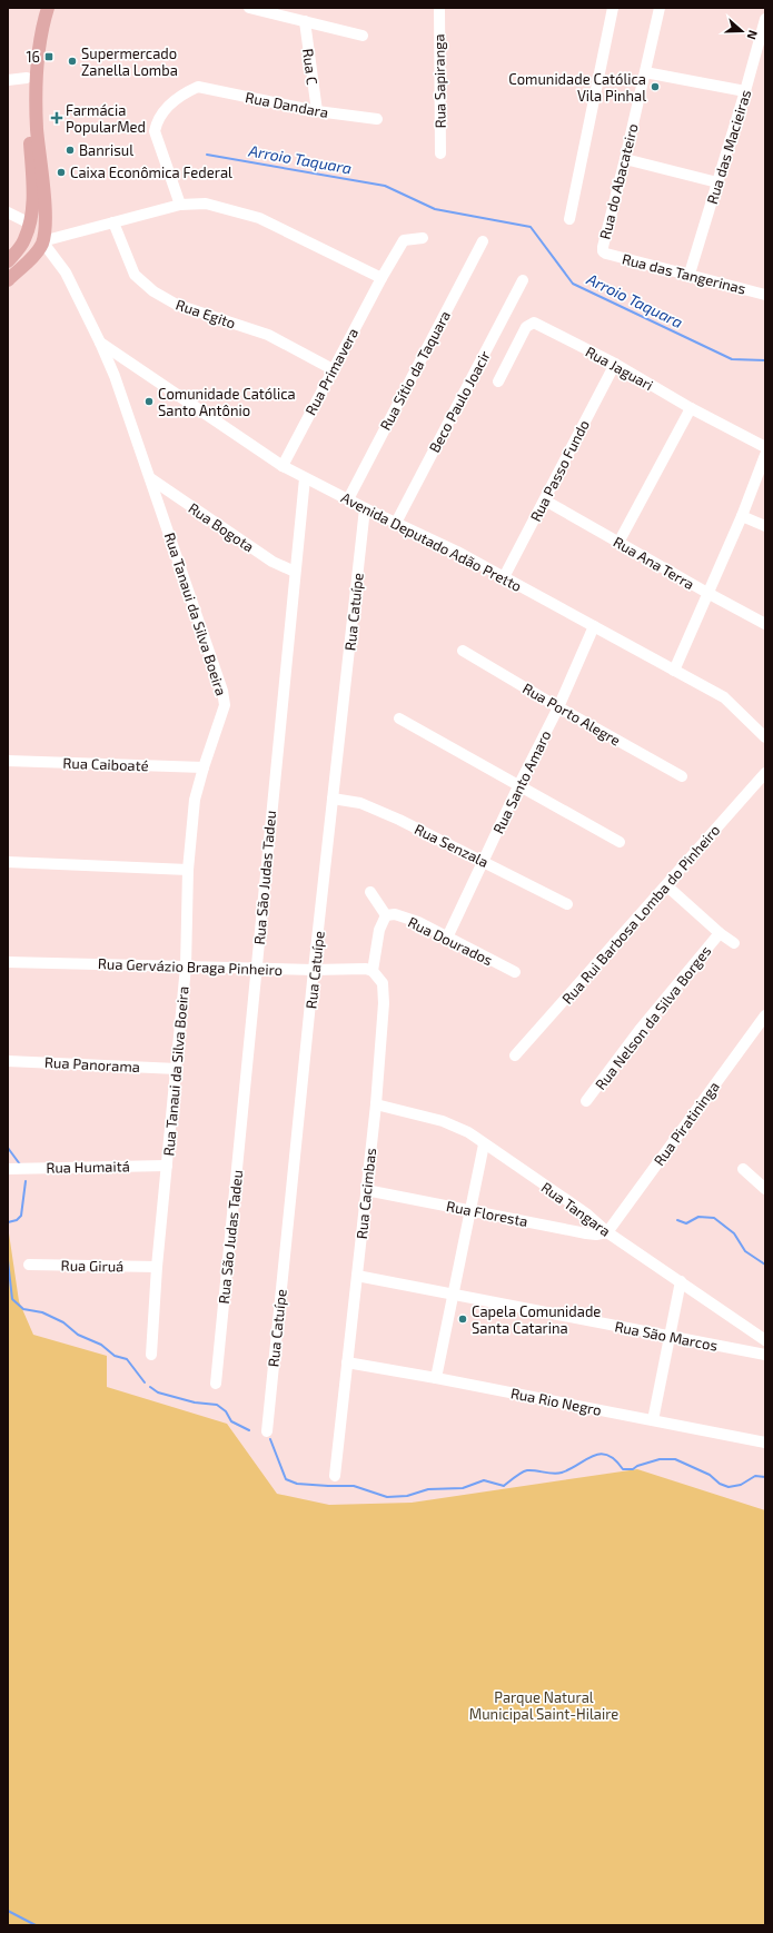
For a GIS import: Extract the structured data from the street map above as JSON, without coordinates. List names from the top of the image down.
{
  "streets": {
    "street": [
      "Rua C",
      "Rua Sapiranga",
      "Rua Dandara",
      "Rua das Macieiras",
      "Rua do Abacateiro",
      "Rua das Tangerinas",
      "Rua Egito",
      "Rua Jaguari",
      "Rua Sítio da Taquara",
      "Rua Primavera",
      "Beco Paulo Joacir",
      "Rua Passo Fundo",
      "Rua Bogota",
      "Avenida Deputado Adão Pretto",
      "Rua Ana Terra",
      "Rua Catuípe",
      "Rua Tanaui da Silva Boeira",
      "Rua Porto Alegre",
      "Rua Caiboaté",
      "Rua Santo Amaro",
      "Rua Senzala",
      "Rua São Judas Tadeu",
      "Rua Rui Barbosa Lomba do Pinheiro",
      "Rua Dourados",
      "Rua Gervázio Braga Pinheiro",
      "Rua Nelson da Silva Borges",
      "Rua Panorama",
      "Rua Piratininga",
      "Rua Humaitá",
      "Rua Cacimbas",
      "Rua Tangara",
      "Rua Floresta",
      "Rua Giruá",
      "Rua São Marcos",
      "Rua Rio Negro"
    ]
  },
  "crossings": [
    ["Rua C", "Rua Dandara"],
    ["Rua das Macieiras", "Rua das Tangerinas"],
    ["Rua do Abacateiro", "Rua das Tangerinas"],
    ["Rua Egito", "Rua Primavera"],
    ["Rua Jaguari", "Rua Passo Fundo"],
    ["Rua Sítio da Taquara", "Avenida Deputado Adão Pretto"],
    ["Rua Primavera", "Avenida Deputado Adão Pretto"],
    ["Beco Paulo Joacir", "Avenida Deputado Adão Pretto"],
    ["Rua Passo Fundo", "Avenida Deputado Adão Pretto"],
    ["Rua Passo Fundo", "Rua Ana Terra"],
    ["Rua Bogota", "Rua Tanaui da Silva Boeira"],
    ["Rua Bogota", "Rua São Judas Tadeu"],
    ["Avenida Deputado Adão Pretto", "Rua Catuípe"],
    ["Avenida Deputado Adão Pretto", "Rua Tanaui da Silva Boeira"],
    ["Avenida Deputado Adão Pretto", "Rua Santo Amaro"],
    ["Avenida Deputado Adão Pretto", "Rua São Judas Tadeu"],
    ["Rua Catuípe", "Rua Senzala"],
    ["Rua Catuípe", "Rua Gervázio Braga Pinheiro"],
    ["Rua Tanaui da Silva Boeira", "Rua Caiboaté"],
    ["Rua Tanaui da Silva Boeira", "Rua Gervázio Braga Pinheiro"],
    ["Rua Tanaui da Silva Boeira", "Rua Panorama"],
    ["Rua Tanaui da Silva Boeira", "Rua Humaitá"],
    ["Rua Tanaui da Silva Boeira", "Rua Giruá"],
    ["Rua Porto Alegre", "Rua Santo Amaro"],
    ["Rua Santo Amaro", "Rua Senzala"],
    ["Rua Santo Amaro", "Rua Dourados"],
    ["Rua São Judas Tadeu", "Rua Gervázio Braga Pinheiro"],
    ["Rua Gervázio Braga Pinheiro", "Rua Cacimbas"],
    ["Rua Piratininga", "Rua Tangara"],
    ["Rua Piratininga", "Rua Floresta"],
    ["Rua Cacimbas", "Rua Tangara"],
    ["Rua Cacimbas", "Rua Floresta"],
    ["Rua Cacimbas", "Rua São Marcos"],
    ["Rua Cacimbas", "Rua Rio Negro"],
    ["Rua Tangara", "Rua Floresta"]
  ],
  "water": ["Arroio Taquara"],
  "parks": ["Parque Natural Municipal Saint-Hilaire"],
  "places": {
    "transit": ["16"],
    "other": [
      "Supermercado Zanella Lomba",
      "Comunidade Católica Vila Pinhal",
      "Banrisul",
      "Caixa Econômica Federal",
      "Comunidade Católica Santo Antônio",
      "Capela Comunidade Santa Catarina"
    ],
    "health": ["Farmácia PopularMed"]
  },
  "north": "right"
}
